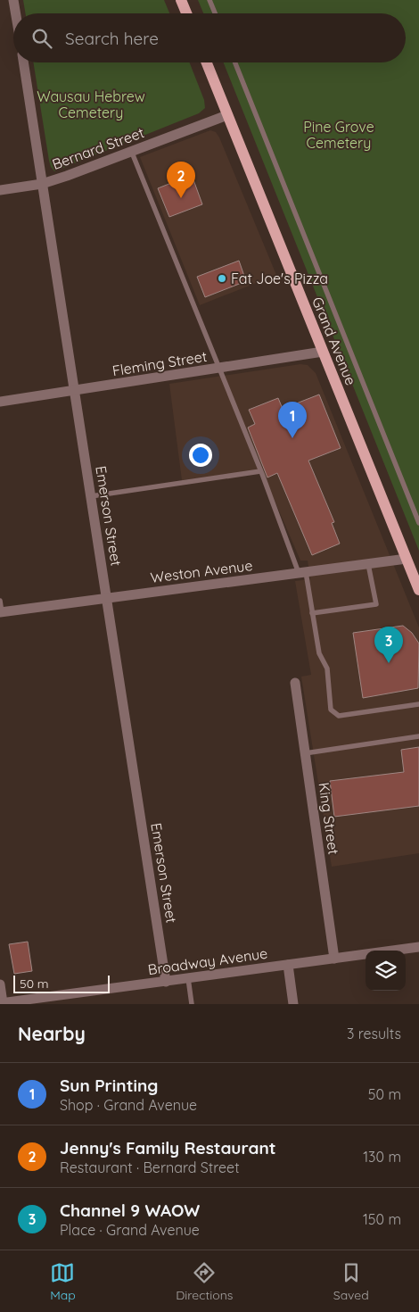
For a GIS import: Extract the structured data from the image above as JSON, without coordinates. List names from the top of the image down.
{
  "streets": {
    "main road": ["Grand Avenue"],
    "street": [
      "Bernard Street",
      "Fleming Street",
      "Emerson Street",
      "Weston Avenue",
      "King Street",
      "Broadway Avenue"
    ]
  },
  "crossings": [
    ["Bernard Street", "Grand Avenue"],
    ["Bernard Street", "Emerson Street"],
    ["Grand Avenue", "Fleming Street"],
    ["Grand Avenue", "Weston Avenue"],
    ["Fleming Street", "Emerson Street"],
    ["Emerson Street", "Weston Avenue"],
    ["Emerson Street", "Broadway Avenue"],
    ["King Street", "Broadway Avenue"]
  ],
  "parks": ["Wausau Hebrew Cemetery", "Pine Grove Cemetery"],
  "places": ["Fat Joe's Pizza"],
  "scale_bar": "50 m",
  "page": {
    "search": "Search here",
    "pins": ["2", "1", "3"],
    "scale": "50 m",
    "heading": ["Nearby", "3 results"],
    "list": [
      {
        "mark": "1",
        "name": "Sun Printing",
        "note": "Shop · Grand Avenue",
        "value": "50 m"
      },
      {
        "mark": "2",
        "name": "Jenny's Family Restaurant",
        "note": "Restaurant · Bernard Street",
        "value": "130 m"
      },
      {
        "mark": "3",
        "name": "Channel 9 WAOW",
        "note": "Place · Grand Avenue",
        "value": "150 m"
      }
    ],
    "nav": ["Map", "Directions", "Saved"]
  }
}
